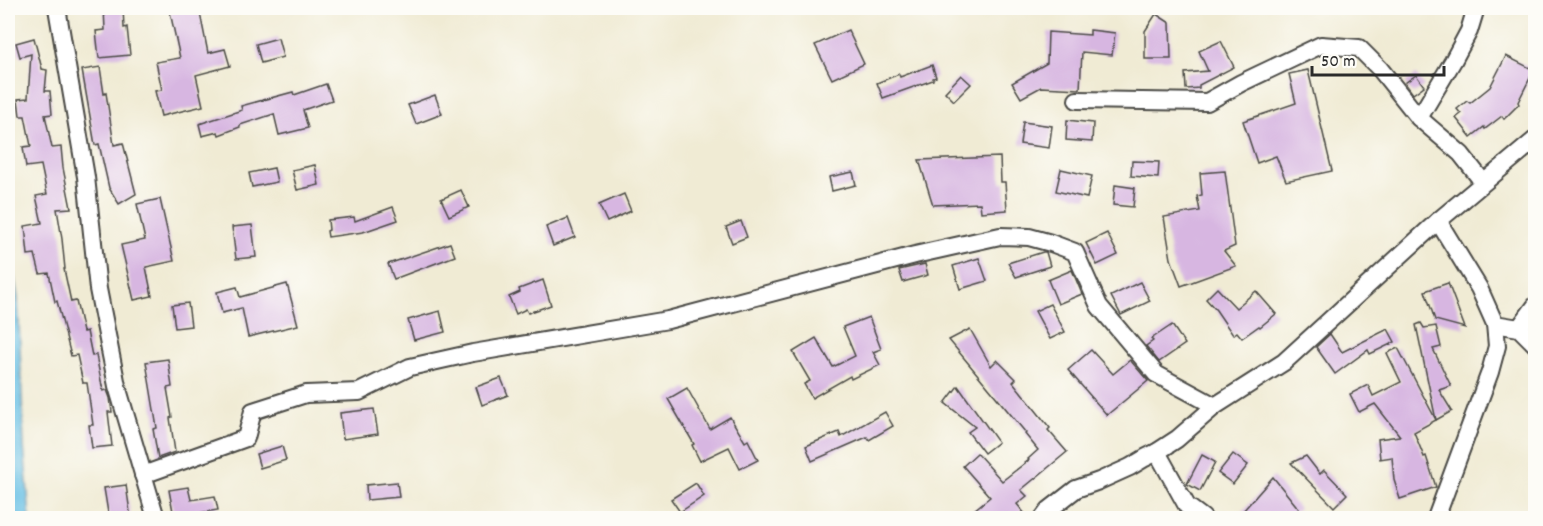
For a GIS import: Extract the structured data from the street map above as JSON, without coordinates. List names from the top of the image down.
{
  "scale_bar": "50 m"
}
